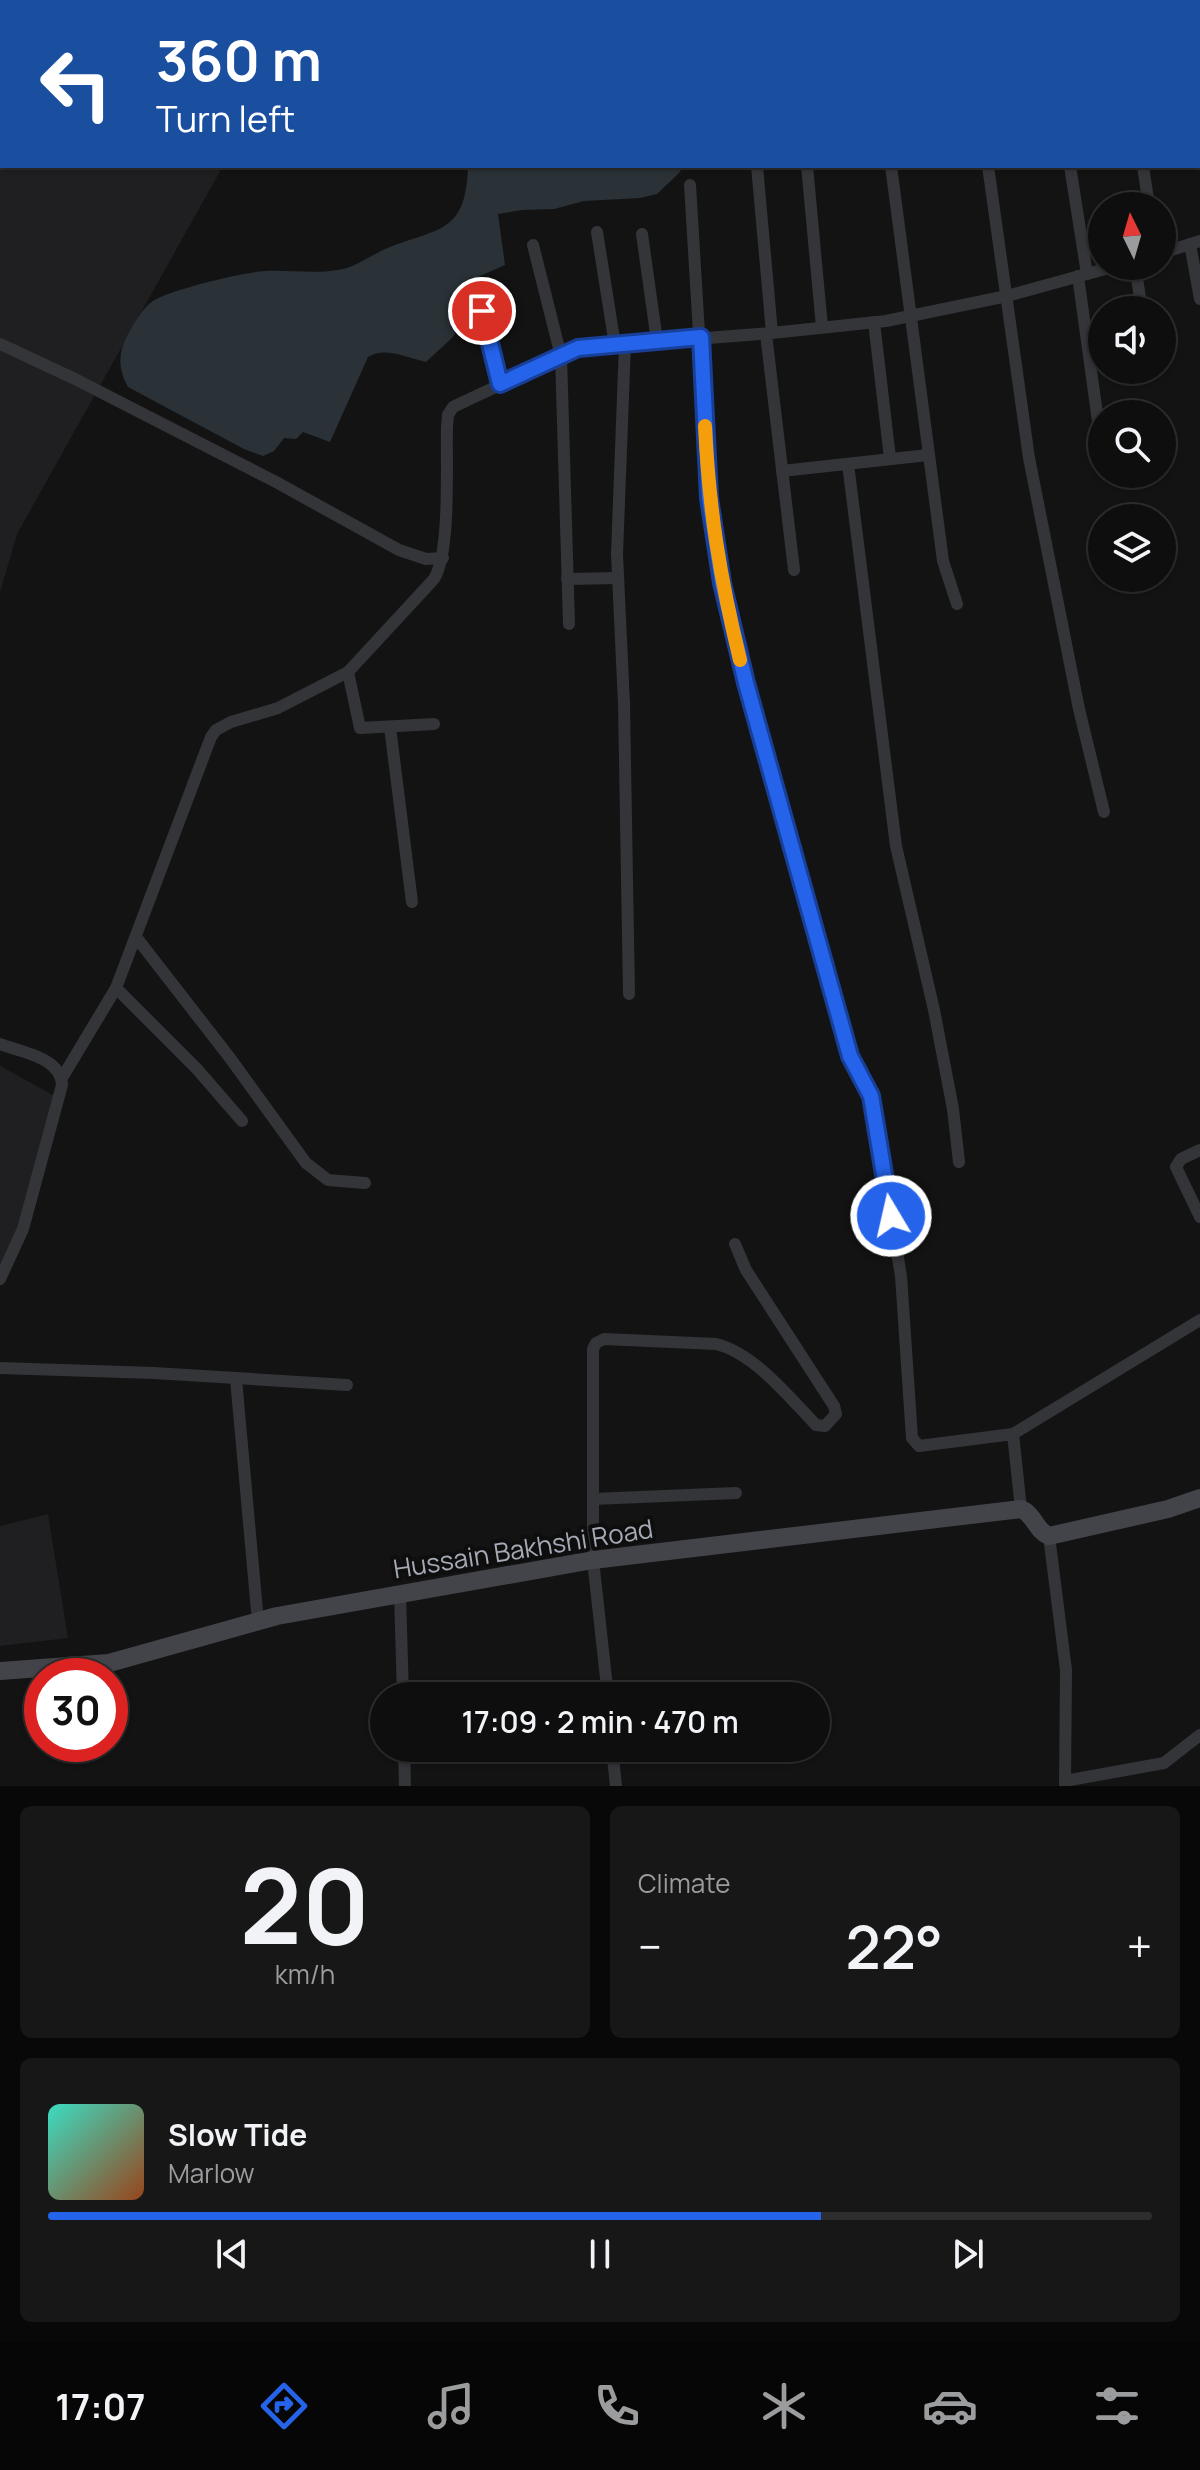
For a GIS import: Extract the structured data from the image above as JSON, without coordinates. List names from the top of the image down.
{
  "streets": {
    "street": ["Hussain Bakhshi Road"]
  },
  "north": "top",
  "page": {
    "turn": ["360 m", "Turn left"],
    "limit": "30",
    "trip": "17:09 · 2 min · 470 m",
    "tile": [
      ["20", "km/h"],
      "Climate"
    ],
    "heat": ["−", "22°", "+"],
    "song": ["Slow Tide", "Marlow"],
    "tabs": "17:07"
  }
}
